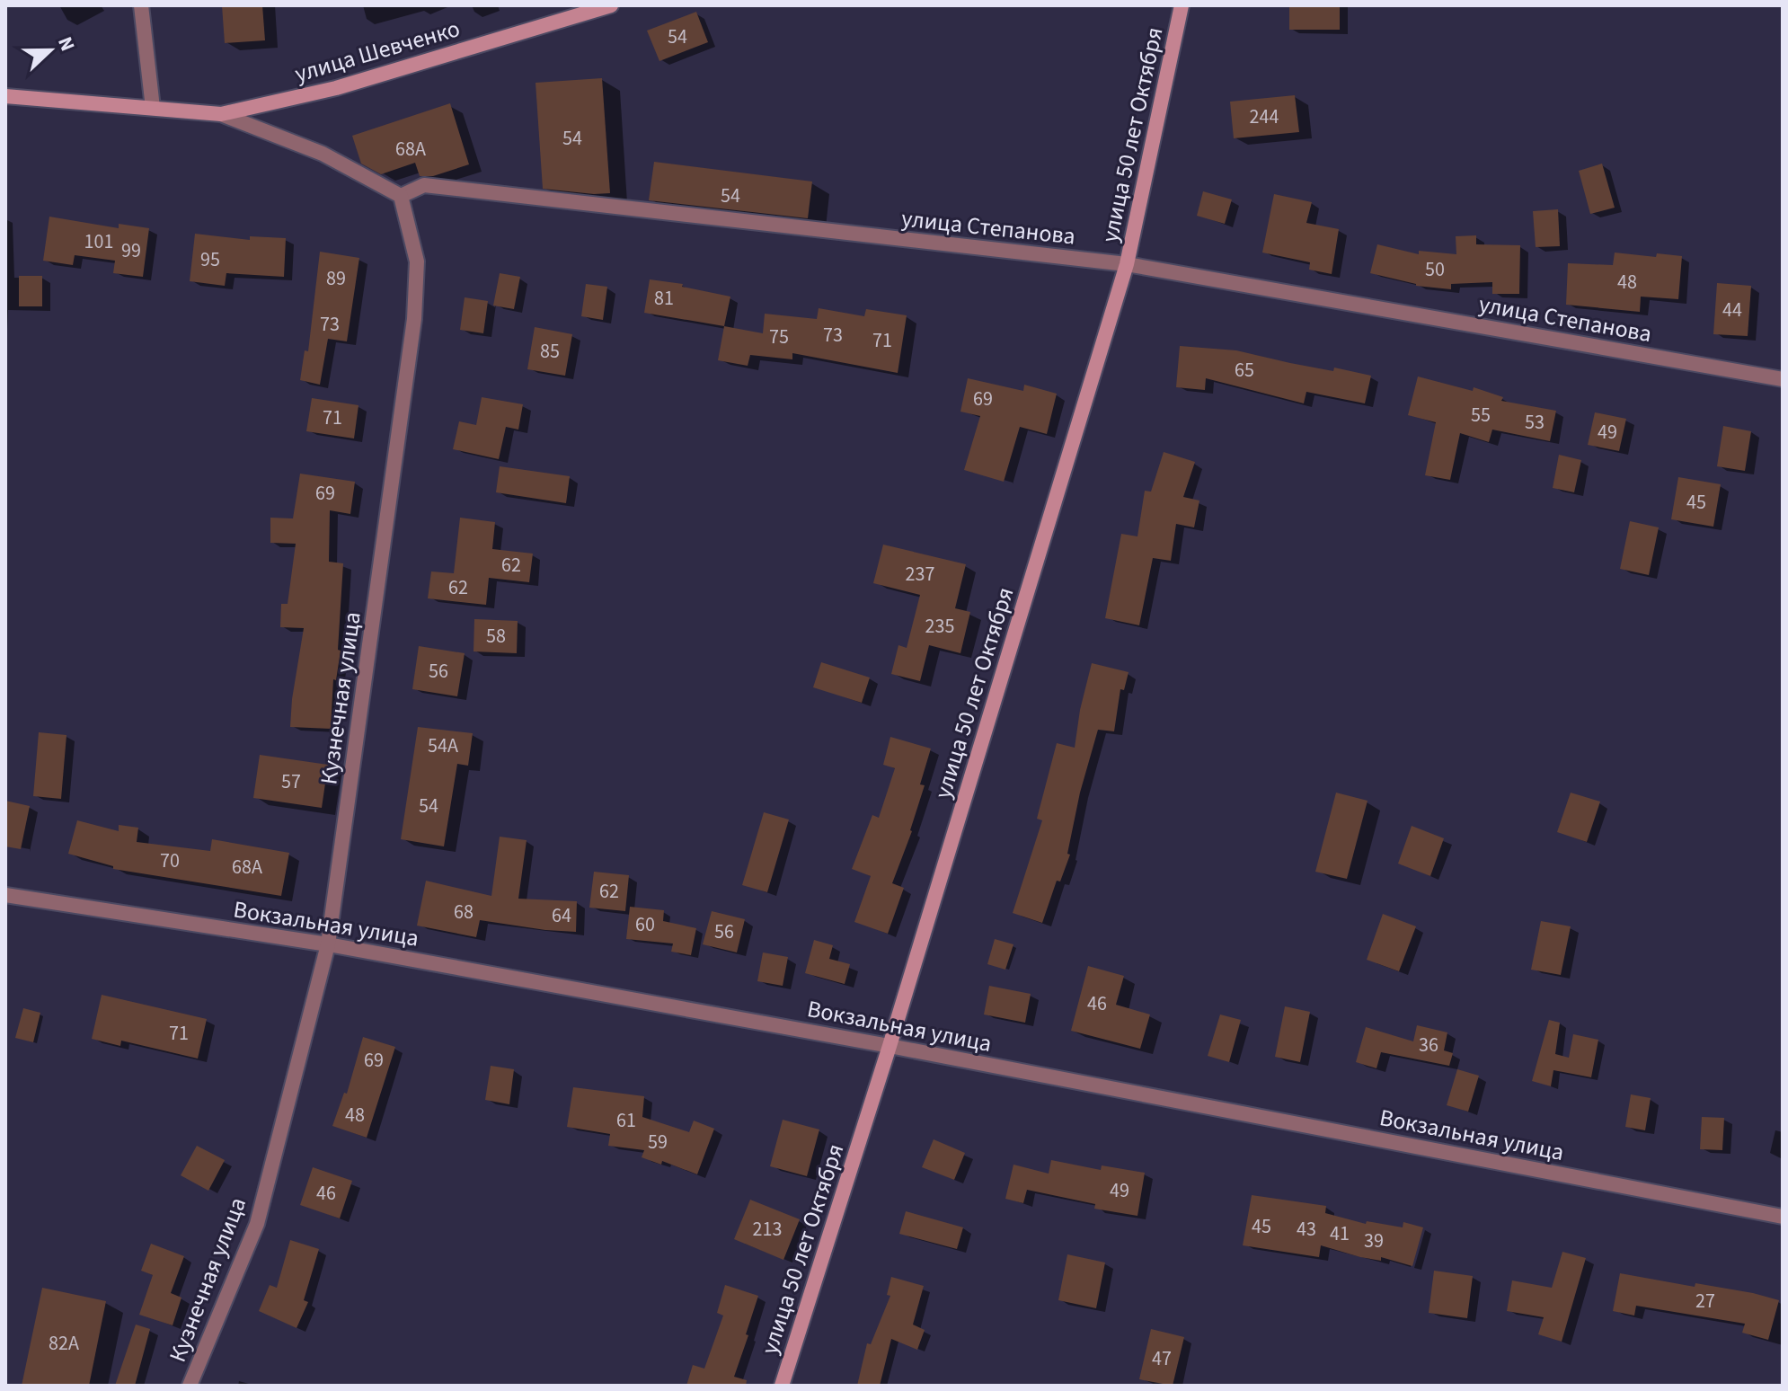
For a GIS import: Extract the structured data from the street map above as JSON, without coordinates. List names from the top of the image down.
{
  "streets": {
    "street": [
      "улица Шевченко",
      "улица 50 лет Октября",
      "улица Степанова",
      "Кузнечная улица",
      "Вокзальная улица"
    ]
  },
  "crossings": [
    ["улица 50 лет Октября", "улица Степанова"],
    ["улица 50 лет Октября", "Вокзальная улица"],
    ["улица Степанова", "Кузнечная улица"],
    ["Кузнечная улица", "Вокзальная улица"]
  ],
  "house_numbers": [
    "54",
    "244",
    "54",
    "68А",
    "54",
    "101",
    "99",
    "95",
    "50",
    "89",
    "48",
    "81",
    "44",
    "73",
    "73",
    "75",
    "71",
    "85",
    "65",
    "69",
    "55",
    "71",
    "53",
    "49",
    "69",
    "45",
    "62",
    "237",
    "62",
    "235",
    "58",
    "56",
    "54А",
    "57",
    "54",
    "70",
    "68А",
    "62",
    "68",
    "64",
    "60",
    "56",
    "46",
    "71",
    "36",
    "69",
    "48",
    "61",
    "59",
    "49",
    "46",
    "45",
    "213",
    "43",
    "41",
    "39",
    "27",
    "82А",
    "47"
  ],
  "north": "right"
}
